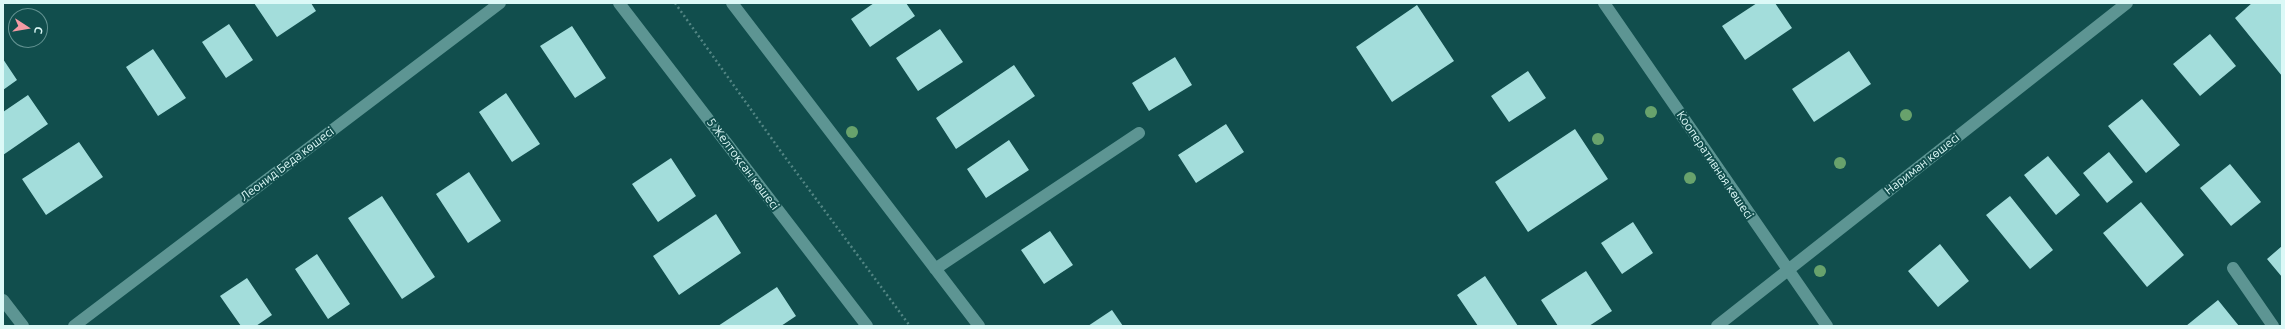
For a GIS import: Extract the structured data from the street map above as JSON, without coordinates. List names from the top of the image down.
{
  "streets": {
    "street": [
      "Леонид Беда көшесі",
      "5 Желтоқсан көшесі",
      "Нариман көшесі",
      "Кооперативная көшесі"
    ]
  },
  "crossings": [
    ["Нариман көшесі", "Кооперативная көшесі"]
  ],
  "north": "right"
}
